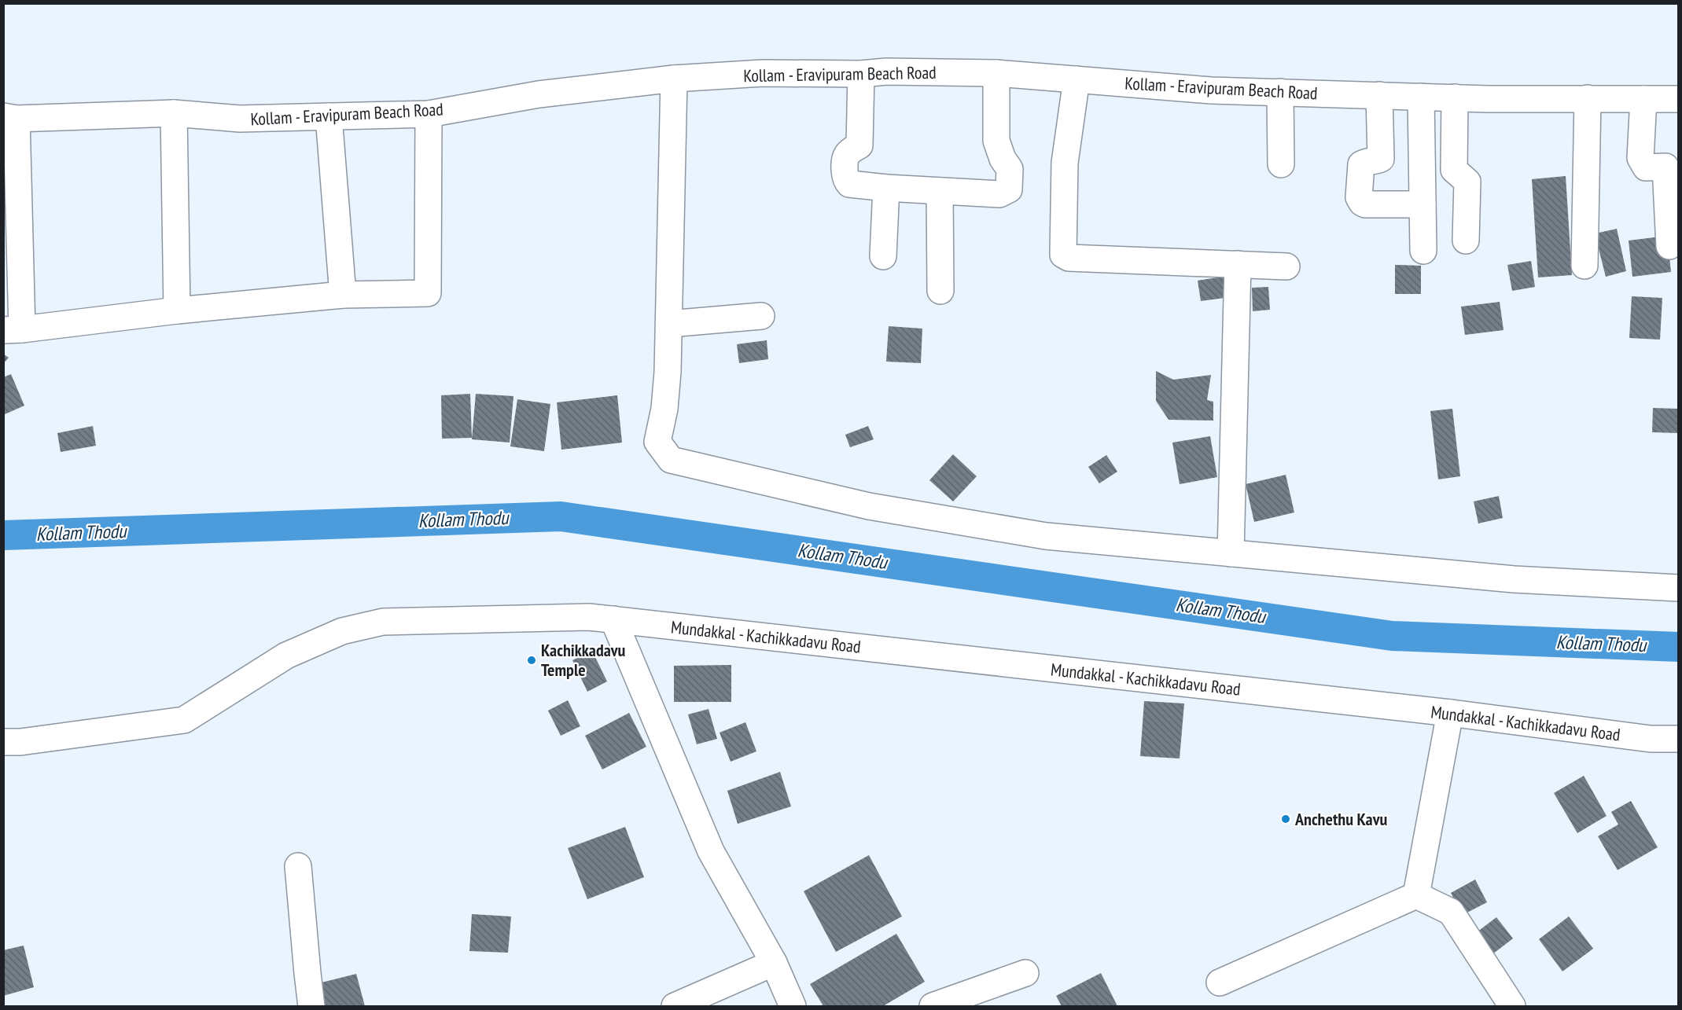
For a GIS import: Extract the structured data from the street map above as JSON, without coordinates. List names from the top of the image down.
{
  "streets": {
    "street": ["Kollam - Eravipuram Beach Road", "Mundakkal - Kachikkadavu Road"]
  },
  "water": ["Kollam Thodu"],
  "places": ["Kachikkadavu Temple", "Anchethu Kavu"]
}
